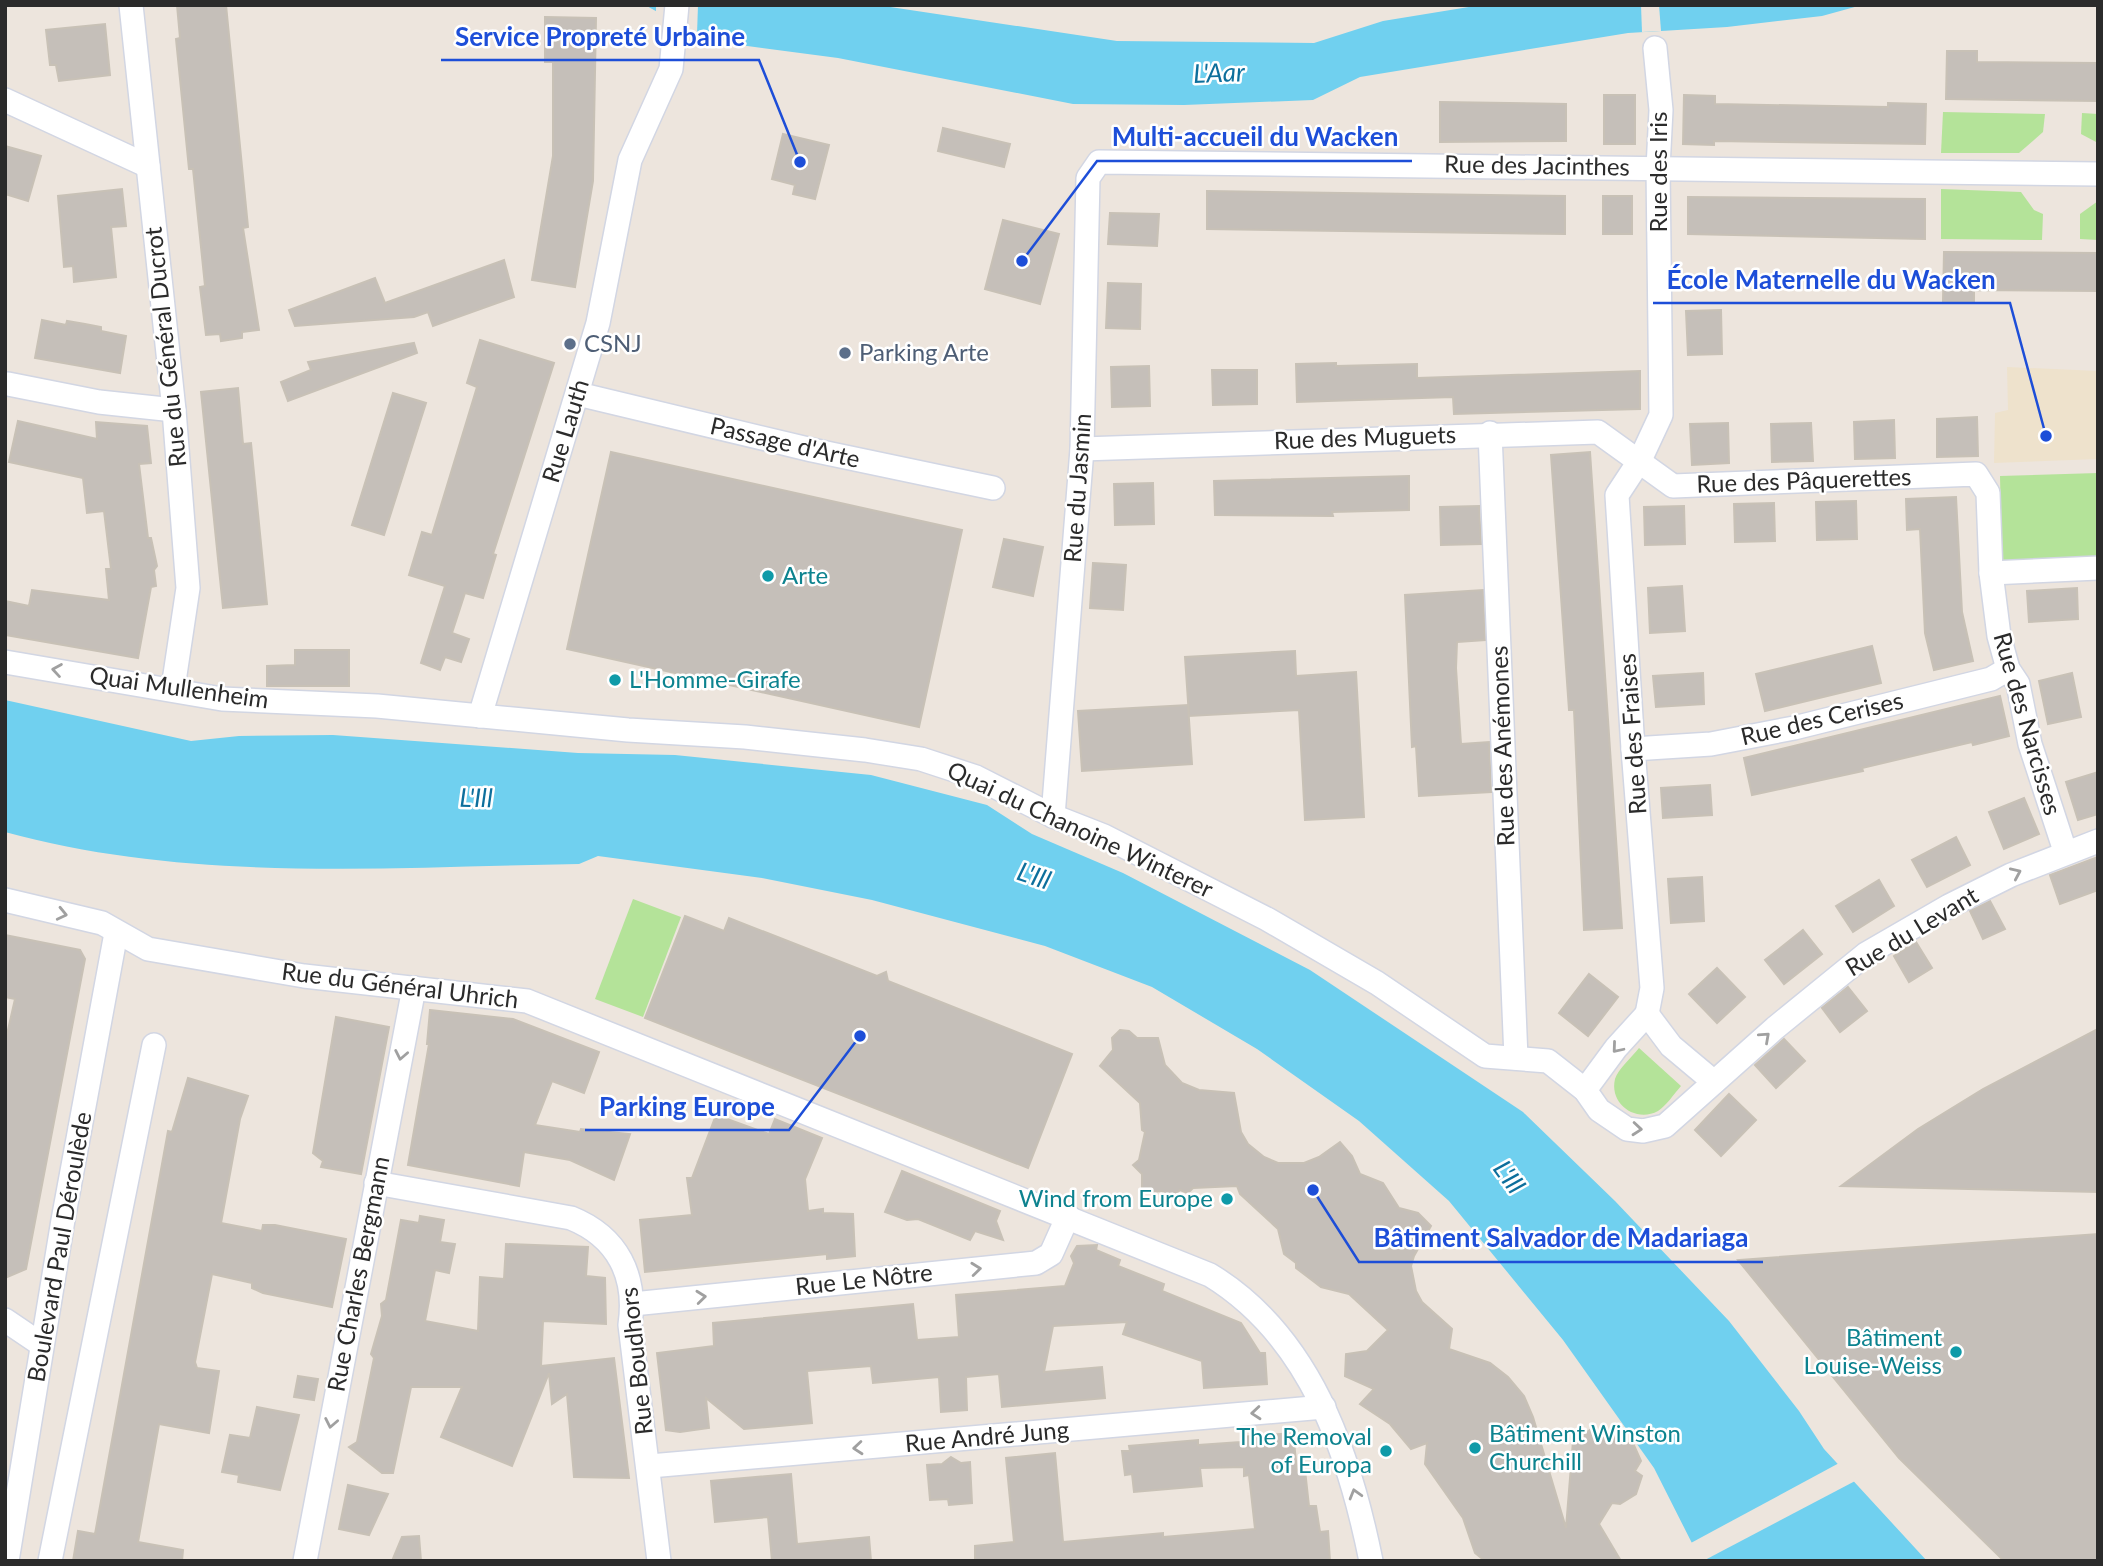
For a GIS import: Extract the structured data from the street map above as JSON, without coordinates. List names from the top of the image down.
{
  "streets": {
    "street": [
      "Rue des Jacinthes",
      "Rue des Iris",
      "Rue du Général Ducrot",
      "Rue Lauth",
      "Rue des Muguets",
      "Passage d'Arte",
      "Rue des Pâquerettes",
      "Rue du Jasmin",
      "Quai Mullenheim",
      "Rue des Cerises",
      "Rue des Narcisses",
      "Rue des Fraises",
      "Rue des Anémones",
      "Quai du Chanoine Winterer",
      "Rue du Levant",
      "Rue du Général Uhrich",
      "Boulevard Paul Déroulède",
      "Rue Charles Bergmann",
      "Rue Le Nôtre",
      "Rue Boudhors",
      "Rue André Jung"
    ]
  },
  "crossings": [
    ["Rue des Jacinthes", "Rue des Iris"],
    ["Rue des Jacinthes", "Rue du Jasmin"],
    ["Rue des Iris", "Rue des Muguets"],
    ["Rue des Iris", "Rue des Pâquerettes"],
    ["Rue des Iris", "Rue des Fraises"],
    ["Rue du Général Ducrot", "Quai Mullenheim"],
    ["Rue Lauth", "Passage d'Arte"],
    ["Rue Lauth", "Quai Mullenheim"],
    ["Rue Lauth", "Quai du Chanoine Winterer"],
    ["Rue des Muguets", "Rue des Pâquerettes"],
    ["Rue des Muguets", "Rue du Jasmin"],
    ["Rue des Muguets", "Rue des Fraises"],
    ["Rue des Muguets", "Rue des Anémones"],
    ["Rue des Pâquerettes", "Rue des Narcisses"],
    ["Rue des Pâquerettes", "Rue des Fraises"],
    ["Rue du Jasmin", "Quai du Chanoine Winterer"],
    ["Quai Mullenheim", "Quai du Chanoine Winterer"],
    ["Rue des Cerises", "Rue des Narcisses"],
    ["Rue des Cerises", "Rue des Fraises"],
    ["Rue des Narcisses", "Rue du Levant"],
    ["Rue des Anémones", "Quai du Chanoine Winterer"],
    ["Quai du Chanoine Winterer", "Rue du Levant"],
    ["Rue du Général Uhrich", "Boulevard Paul Déroulède"],
    ["Rue du Général Uhrich", "Rue Charles Bergmann"],
    ["Rue du Général Uhrich", "Rue Le Nôtre"],
    ["Rue du Général Uhrich", "Rue André Jung"],
    ["Rue Charles Bergmann", "Rue Boudhors"],
    ["Rue Le Nôtre", "Rue Boudhors"],
    ["Rue Boudhors", "Rue André Jung"]
  ],
  "one_way": [
    "Quai Mullenheim",
    "Rue du Levant",
    "Rue Charles Bergmann",
    "Rue Le Nôtre",
    "Rue André Jung"
  ],
  "water": ["L'Aar", "L'Ill"],
  "places": [
    "Service Propreté Urbaine",
    "Multi-accueil du Wacken",
    "CSNJ",
    "Parking Arte",
    "École Maternelle du Wacken",
    "Arte",
    "L'Homme-Girafe",
    "Parking Europe",
    "Bâtiment Salvador de Madariaga",
    "Wind from Europe",
    "Bâtiment Louise-Weiss",
    "Bâtiment Winston Churchill",
    "The Removal of Europa"
  ]
}
